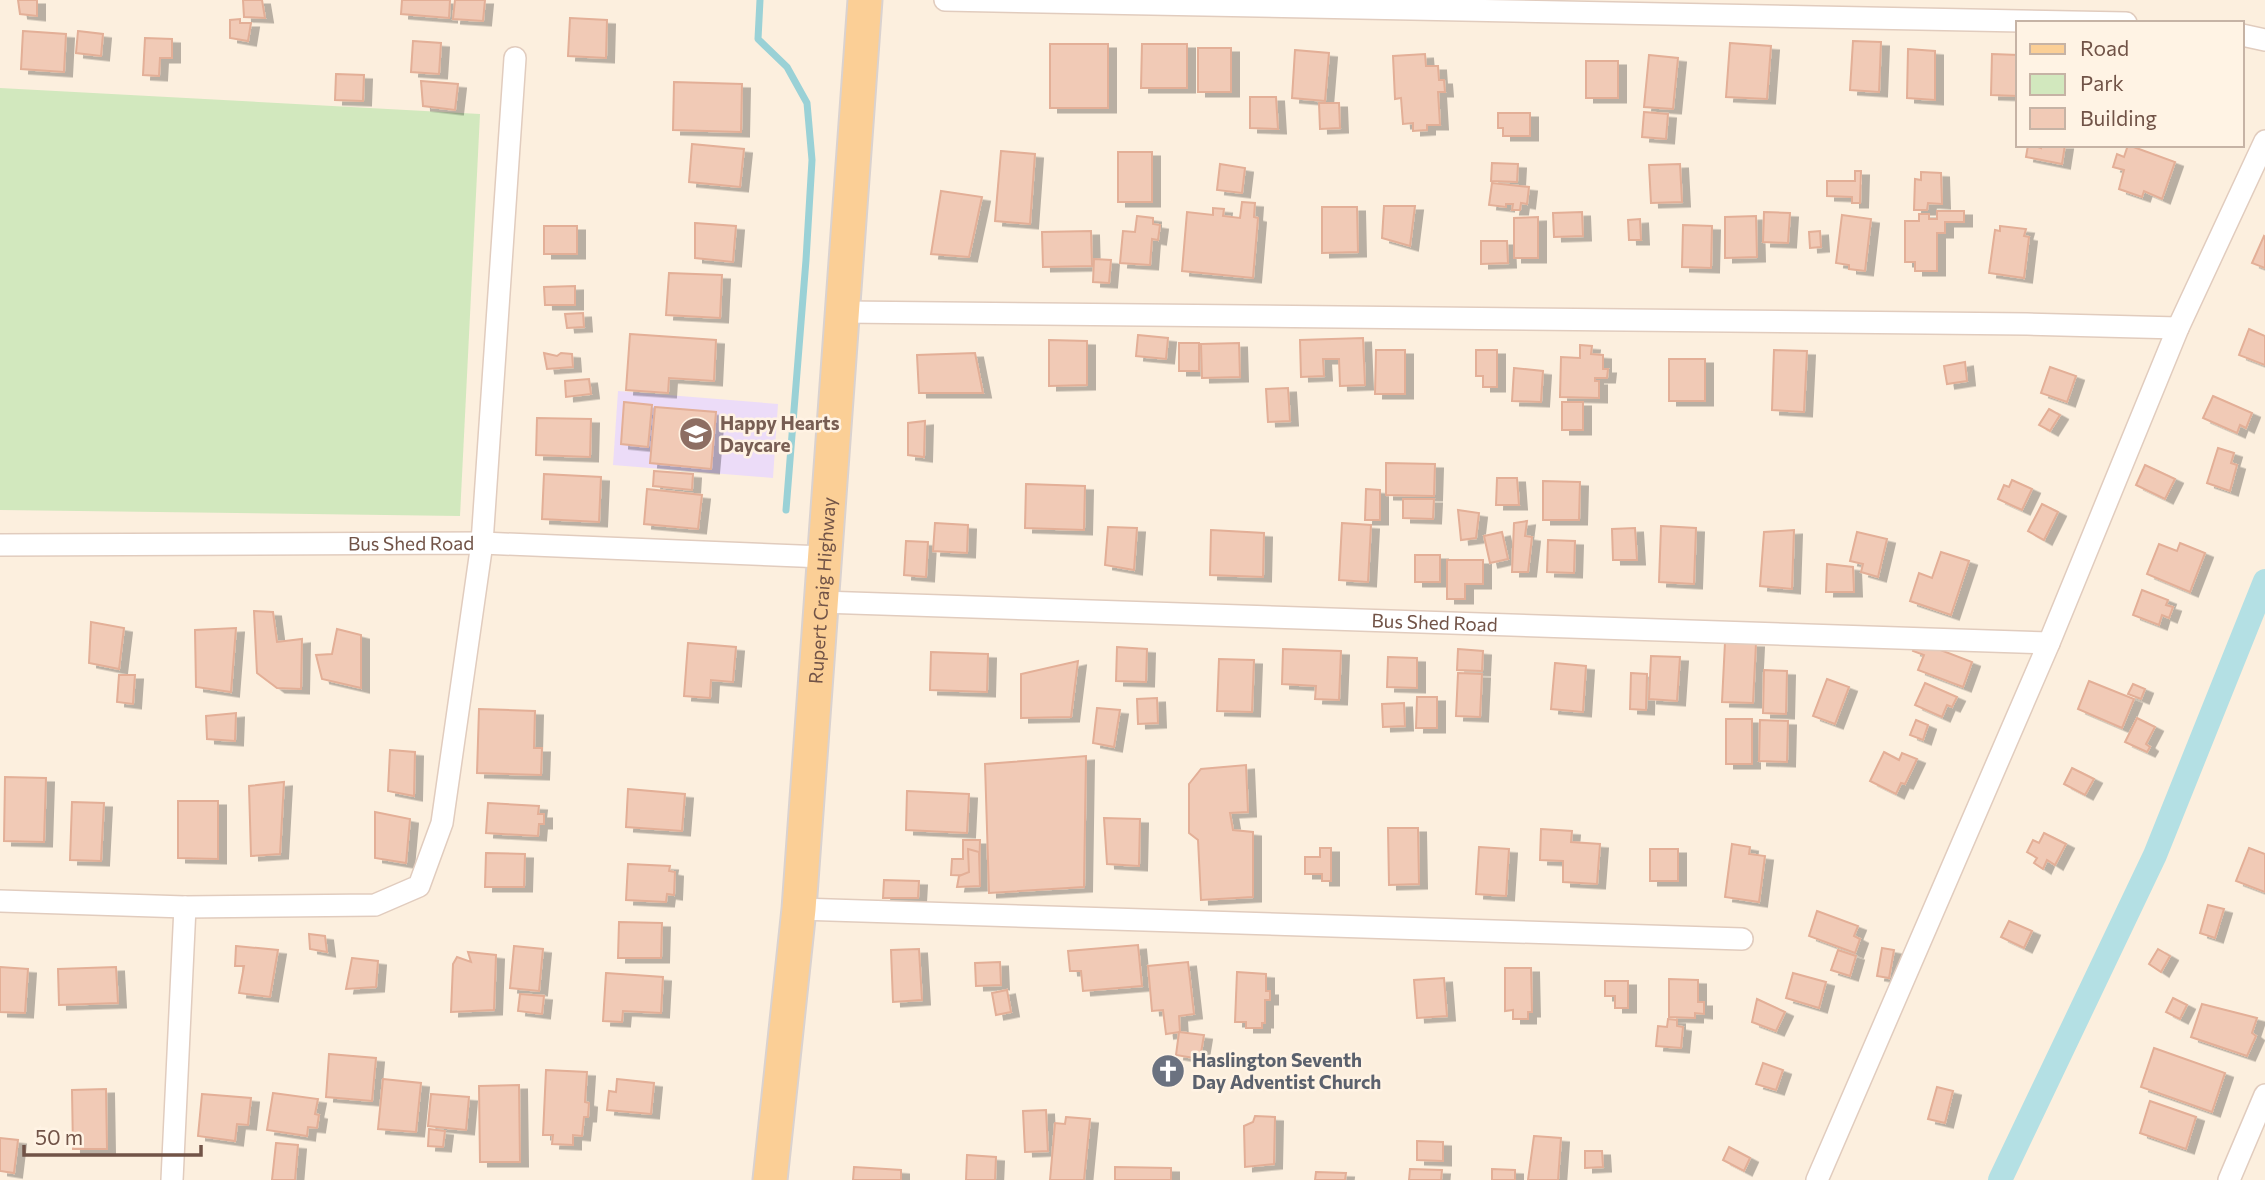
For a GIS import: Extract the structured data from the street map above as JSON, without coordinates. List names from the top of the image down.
{
  "streets": {
    "main road": ["Rupert Craig Highway"],
    "street": ["Bus Shed Road"]
  },
  "crossings": [
    ["Bus Shed Road", "Rupert Craig Highway"]
  ],
  "places": {
    "school or university": ["Happy Hearts Daycare"],
    "church": ["Haslington Seventh Day Adventist Church"]
  },
  "legend": ["Road", "Park", "Building"],
  "scale_bar": "50 m"
}
